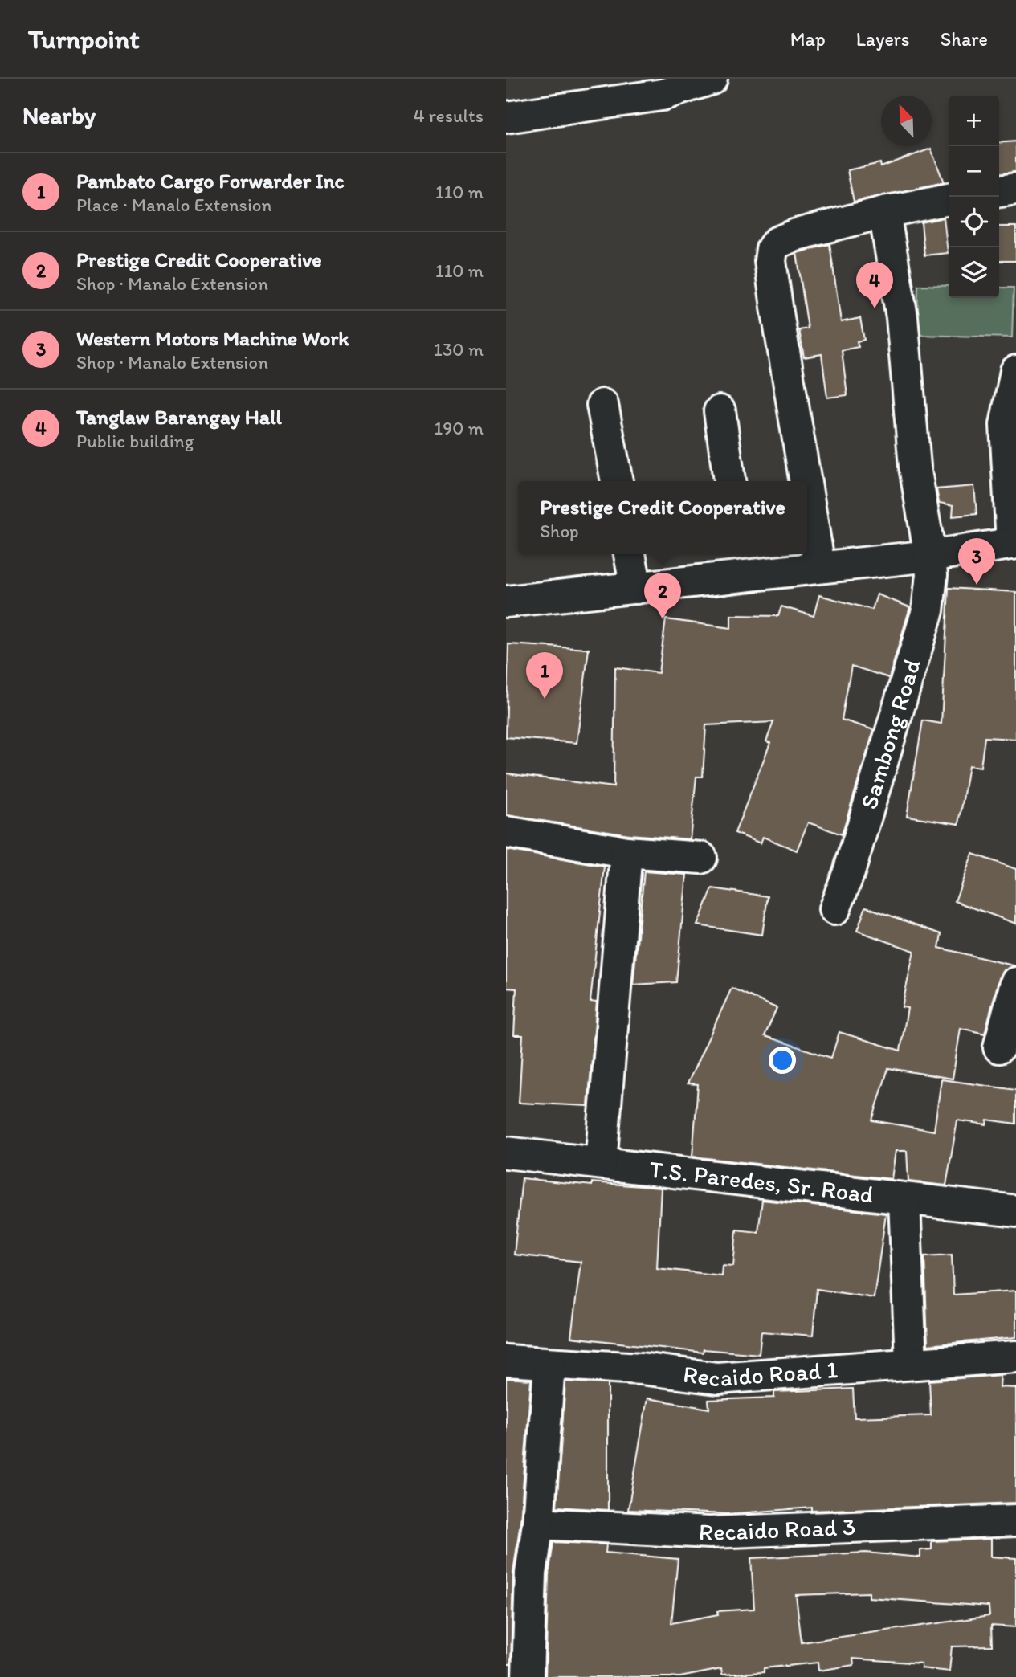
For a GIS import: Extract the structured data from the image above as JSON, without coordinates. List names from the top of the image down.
{
  "streets": {
    "street": [
      "Sambong Road",
      "T.S. Paredes, Sr. Road",
      "Recaido Road 1",
      "Recaido Road 3"
    ]
  },
  "north": "top left",
  "page": {
    "header": "Turnpoint",
    "nav": ["Map", "Layers", "Share"],
    "heading": ["Nearby", "4 results"],
    "map_buttons": ["+", "−"],
    "list": [
      {
        "mark": "1",
        "name": "Pambato Cargo Forwarder Inc",
        "note": "Place · Manalo Extension",
        "value": "110 m"
      },
      {
        "mark": "2",
        "name": "Prestige Credit Cooperative",
        "note": "Shop · Manalo Extension",
        "value": "110 m"
      },
      {
        "mark": "3",
        "name": "Western Motors Machine Work",
        "note": "Shop · Manalo Extension",
        "value": "130 m"
      },
      {
        "mark": "4",
        "name": "Tanglaw Barangay Hall",
        "note": "Public building",
        "value": "190 m"
      }
    ],
    "pins": [
      "4",
      "3",
      "2",
      "1"
    ],
    "popup": ["Prestige Credit Cooperative", "Shop"]
  }
}
